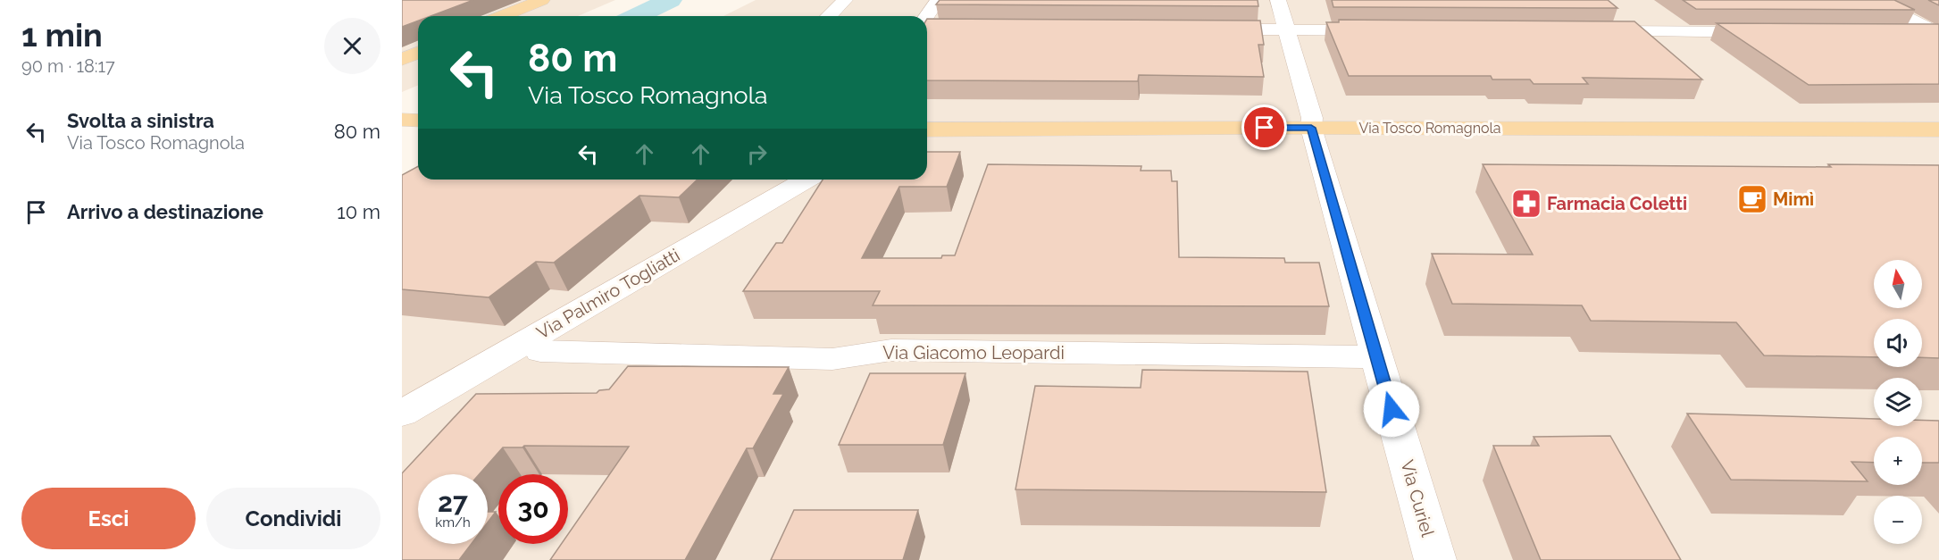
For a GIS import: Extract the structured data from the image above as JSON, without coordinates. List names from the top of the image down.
{
  "streets": {
    "main road": ["Via Tosco Romagnola"],
    "street": ["Via Palmiro Togliatti", "Via Giacomo Leopardi", "Via Curiel"]
  },
  "crossings": [
    ["Via Tosco Romagnola", "Via Curiel"],
    ["Via Giacomo Leopardi", "Via Curiel"]
  ],
  "places": {
    "cafe": ["Mimì"],
    "pharmacy": ["Farmacia Coletti"]
  },
  "north": "top",
  "page": {
    "heading": ["1 min", "90 m · 18:17"],
    "turn": ["80 m", "Via Tosco Romagnola"],
    "list": [
      {
        "name": "Svolta a sinistra",
        "note": "Via Tosco Romagnola",
        "value": "80 m"
      },
      {
        "name": "Arrivo a destinazione",
        "value": "10 m"
      }
    ],
    "map_buttons": ["+", "−"],
    "speed": "27 km/h",
    "limit": "30",
    "buttons": ["Esci", "Condividi"]
  }
}
